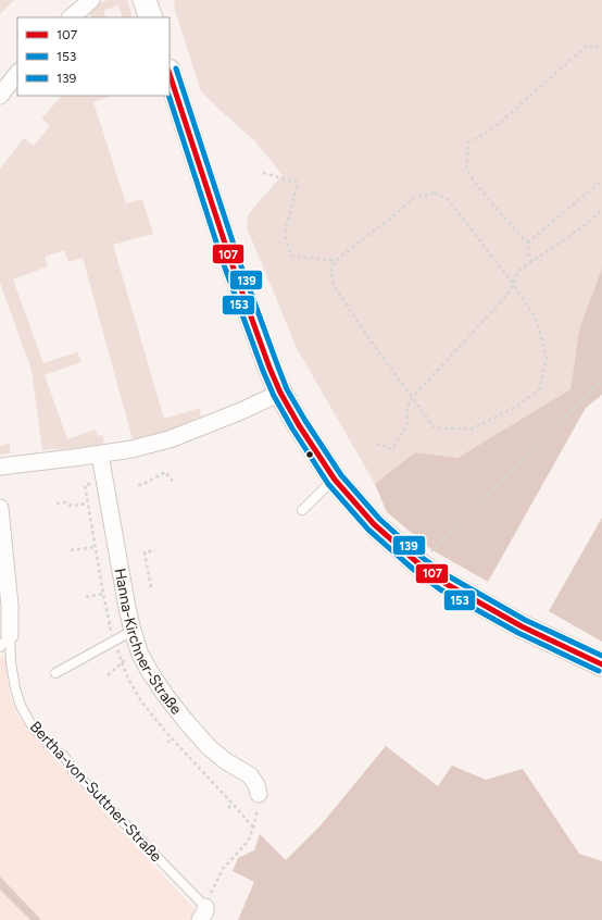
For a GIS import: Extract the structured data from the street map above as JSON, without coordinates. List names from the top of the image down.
{
  "streets": {
    "street": ["Hanna-Kirchner-Straße", "Bertha-von-Suttner-Straße"]
  },
  "lines": ["transit line 139", "transit line 107", "transit line 153"],
  "legend": ["107", "153", "139"]
}
